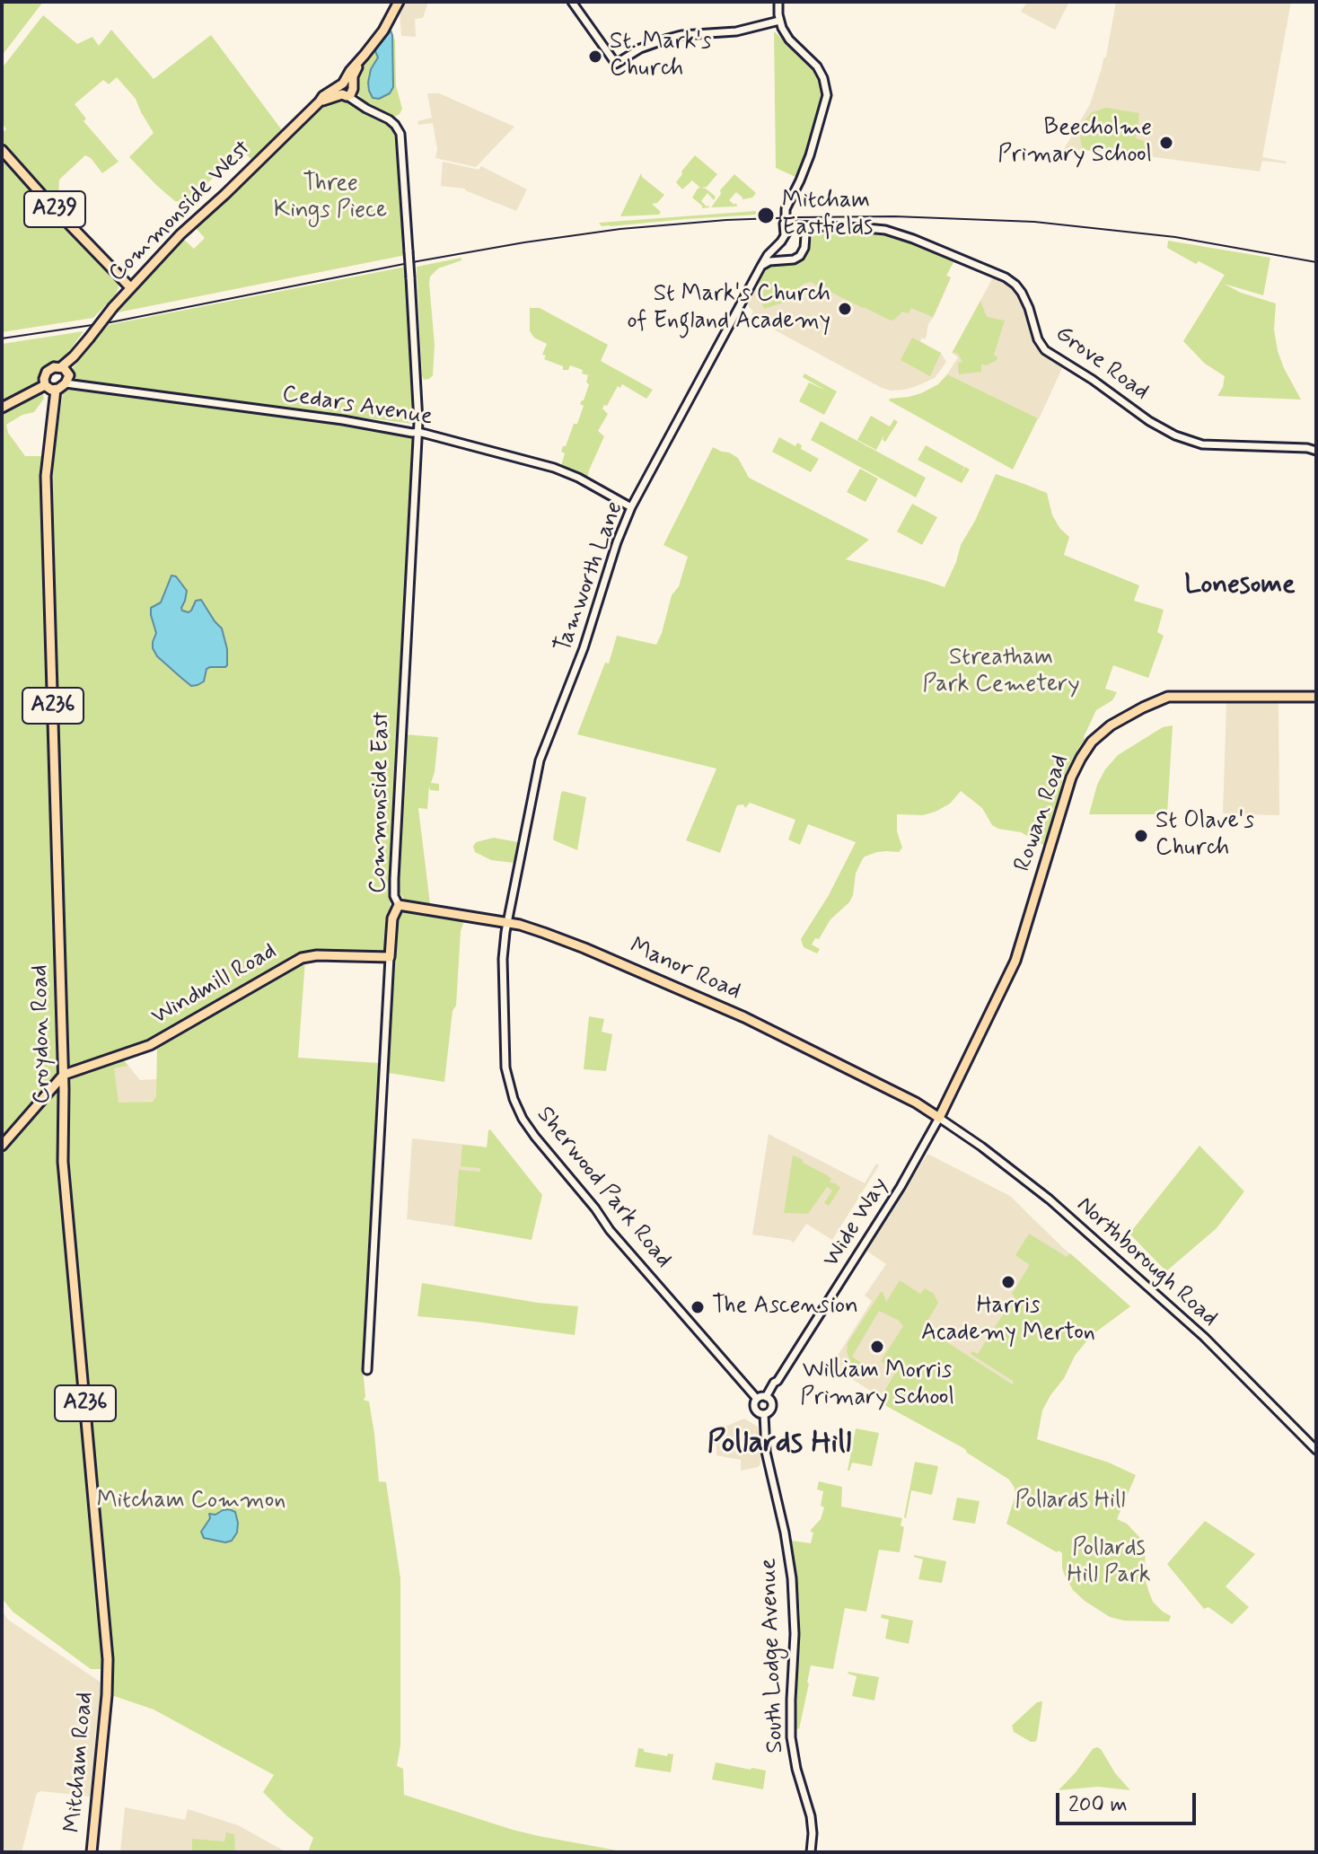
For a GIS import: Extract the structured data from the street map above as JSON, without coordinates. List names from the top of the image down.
{
  "streets": {
    "main road": [
      "A239",
      "Commonside West",
      "A236",
      "Commonside East",
      "Rowan Road",
      "Manor Road",
      "Windmill Road",
      "Croydon Road",
      "Mitcham Road"
    ],
    "street": [
      "Grove Road",
      "Cedars Avenue",
      "Tamworth Lane",
      "Sherwood Park Road",
      "Wide Way",
      "Northborough Road",
      "South Lodge Avenue"
    ]
  },
  "crossings": [
    ["A239", "Commonside West"],
    ["Commonside West", "Cedars Avenue"],
    ["Commonside West", "Commonside East"],
    ["Commonside West", "Croydon Road"],
    ["Cedars Avenue", "Tamworth Lane"],
    ["Cedars Avenue", "Commonside East"],
    ["Cedars Avenue", "Croydon Road"],
    ["Tamworth Lane", "Manor Road"],
    ["Tamworth Lane", "Sherwood Park Road"],
    ["Commonside East", "Manor Road"],
    ["Commonside East", "Windmill Road"],
    ["Rowan Road", "Manor Road"],
    ["Rowan Road", "Wide Way"],
    ["Rowan Road", "Northborough Road"],
    ["Manor Road", "Sherwood Park Road"],
    ["Manor Road", "Wide Way"],
    ["Manor Road", "Northborough Road"],
    ["Windmill Road", "Croydon Road"],
    ["Croydon Road", "Mitcham Road"],
    ["Sherwood Park Road", "Wide Way"],
    ["Sherwood Park Road", "South Lodge Avenue"],
    ["Wide Way", "Northborough Road"],
    ["Wide Way", "South Lodge Avenue"]
  ],
  "districts": ["Lonesome", "Pollards Hill"],
  "parks": [
    "Three Kings Piece",
    "Streatham Park Cemetery",
    "Mitcham Common",
    "Pollards Hill",
    "Pollards Hill Park"
  ],
  "places": [
    "St. Mark's Church",
    "Beecholme Primary School",
    "Mitcham Eastfields",
    "St Mark's Church of England Academy",
    "St Olave's Church",
    "Harris Academy Merton",
    "The Ascension",
    "William Morris Primary School"
  ],
  "scale_bar": "200 m"
}
